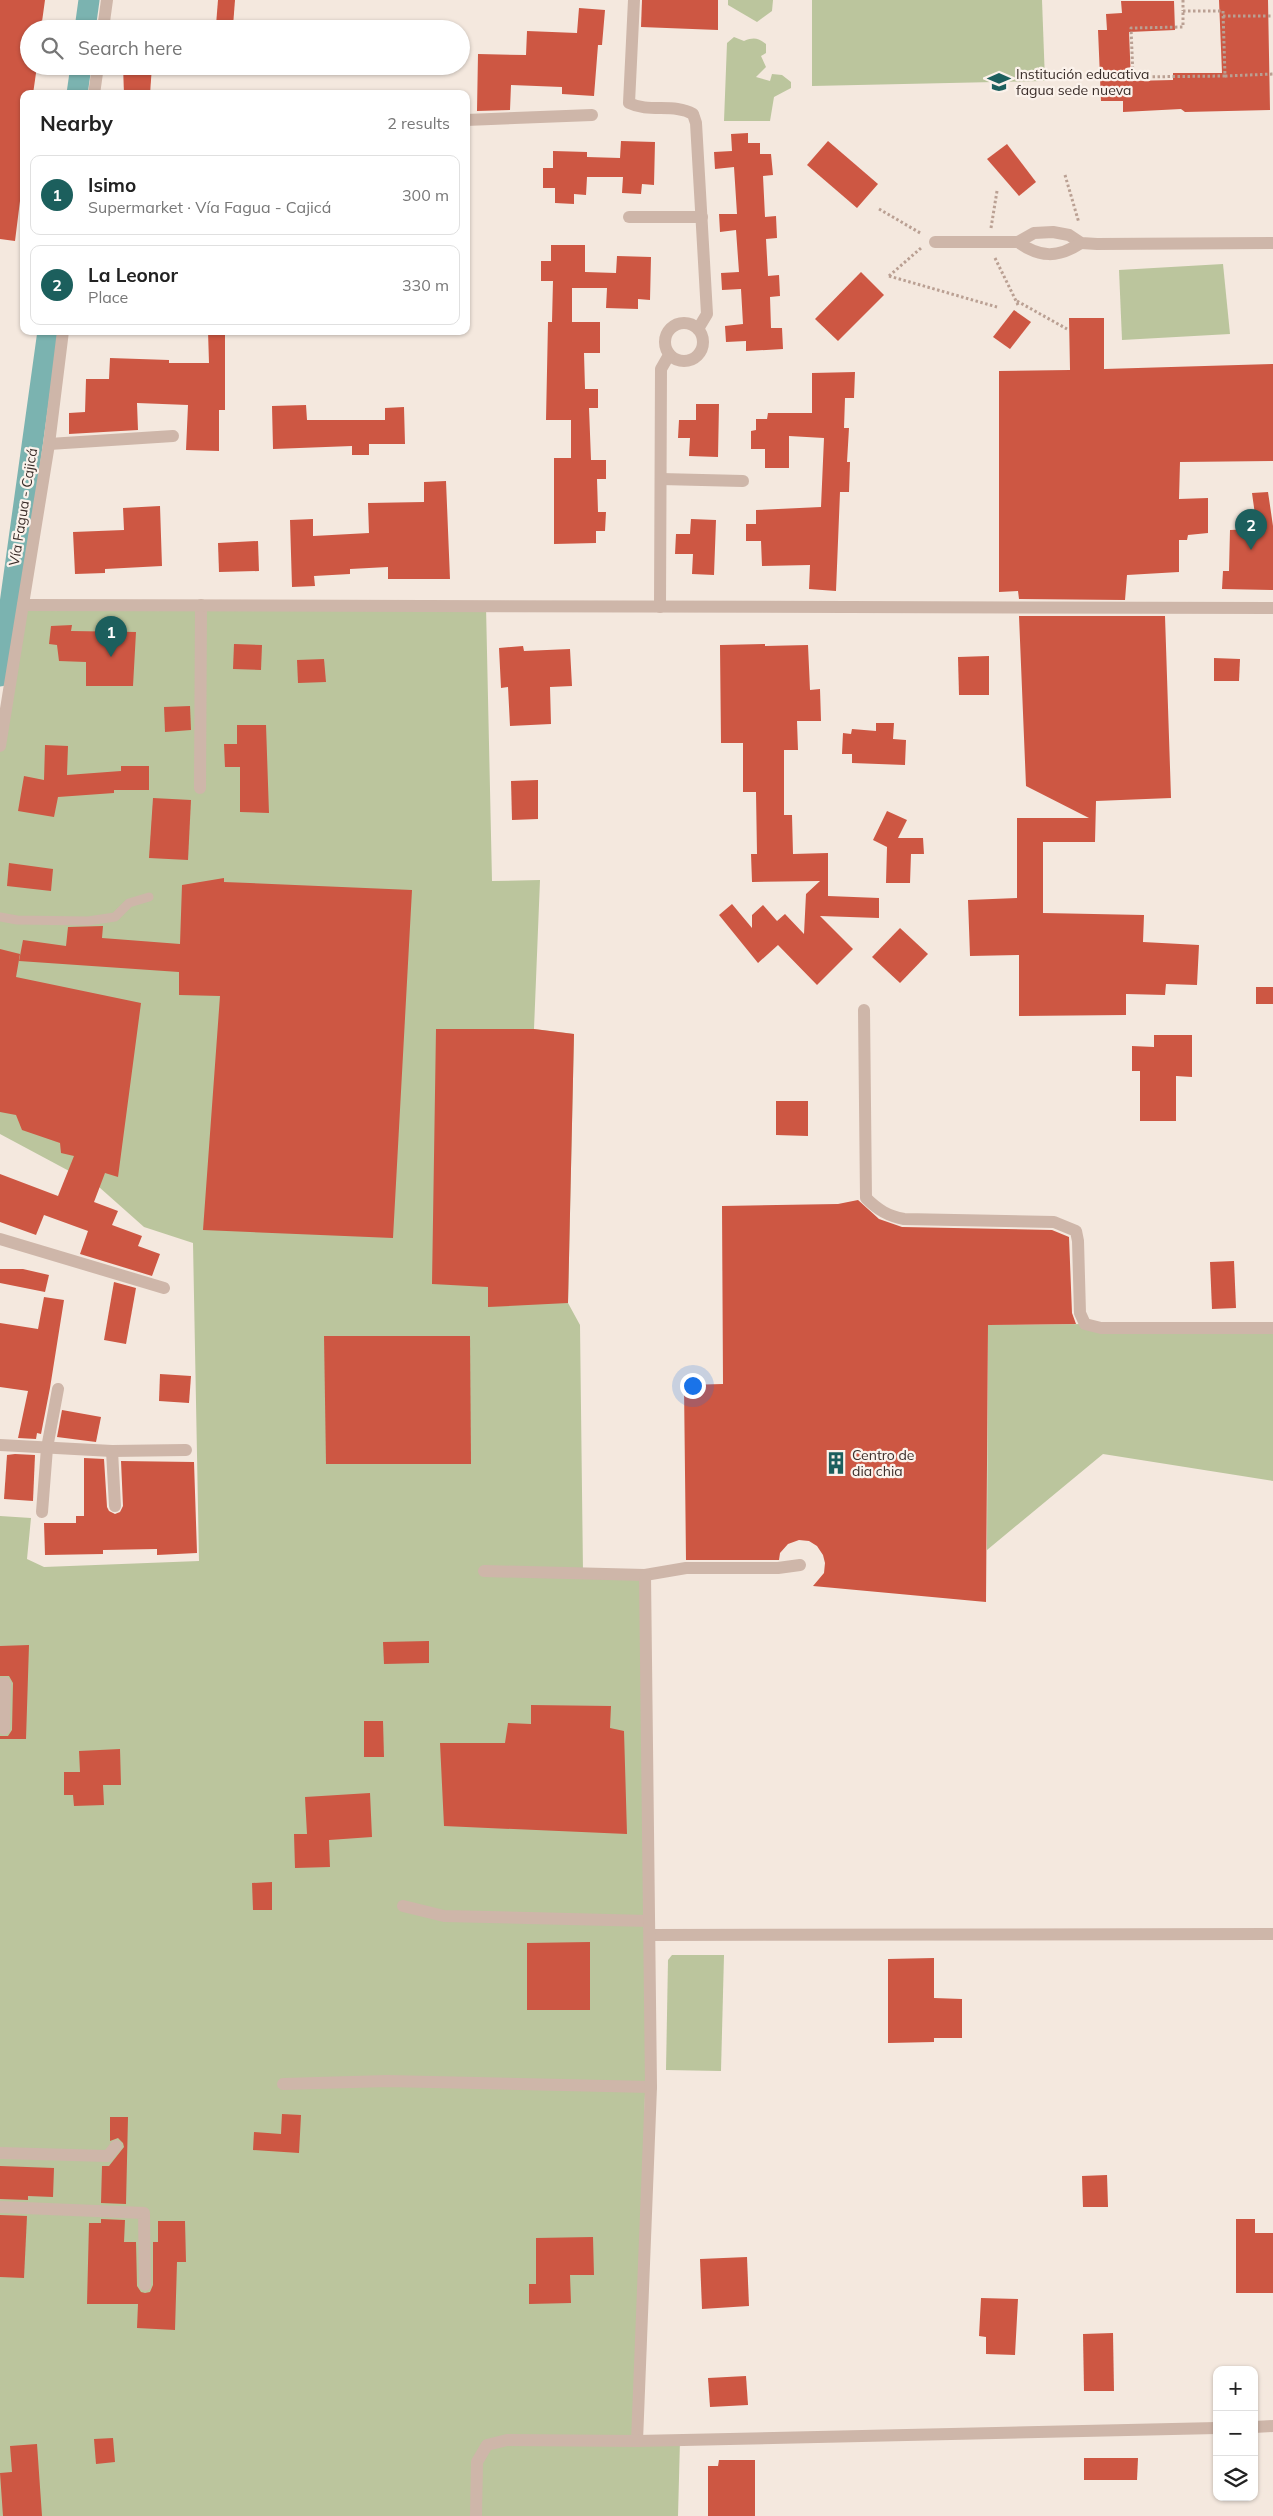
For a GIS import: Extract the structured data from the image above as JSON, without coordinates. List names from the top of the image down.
{
  "streets": {
    "street": ["Vía Fagua - Cajicá"]
  },
  "places": {
    "school or university": ["Institución educativa fagua sede nueva"],
    "building": ["Centro de dia chia"]
  },
  "page": {
    "search": "Search here",
    "heading": ["Nearby", "2 results"],
    "list": [
      {
        "mark": "1",
        "name": "Isimo",
        "note": "Supermarket · Vía Fagua - Cajicá",
        "value": "300 m"
      },
      {
        "mark": "2",
        "name": "La Leonor",
        "note": "Place",
        "value": "330 m"
      }
    ],
    "pins": ["2", "1"],
    "map_buttons": ["+", "−"]
  }
}
